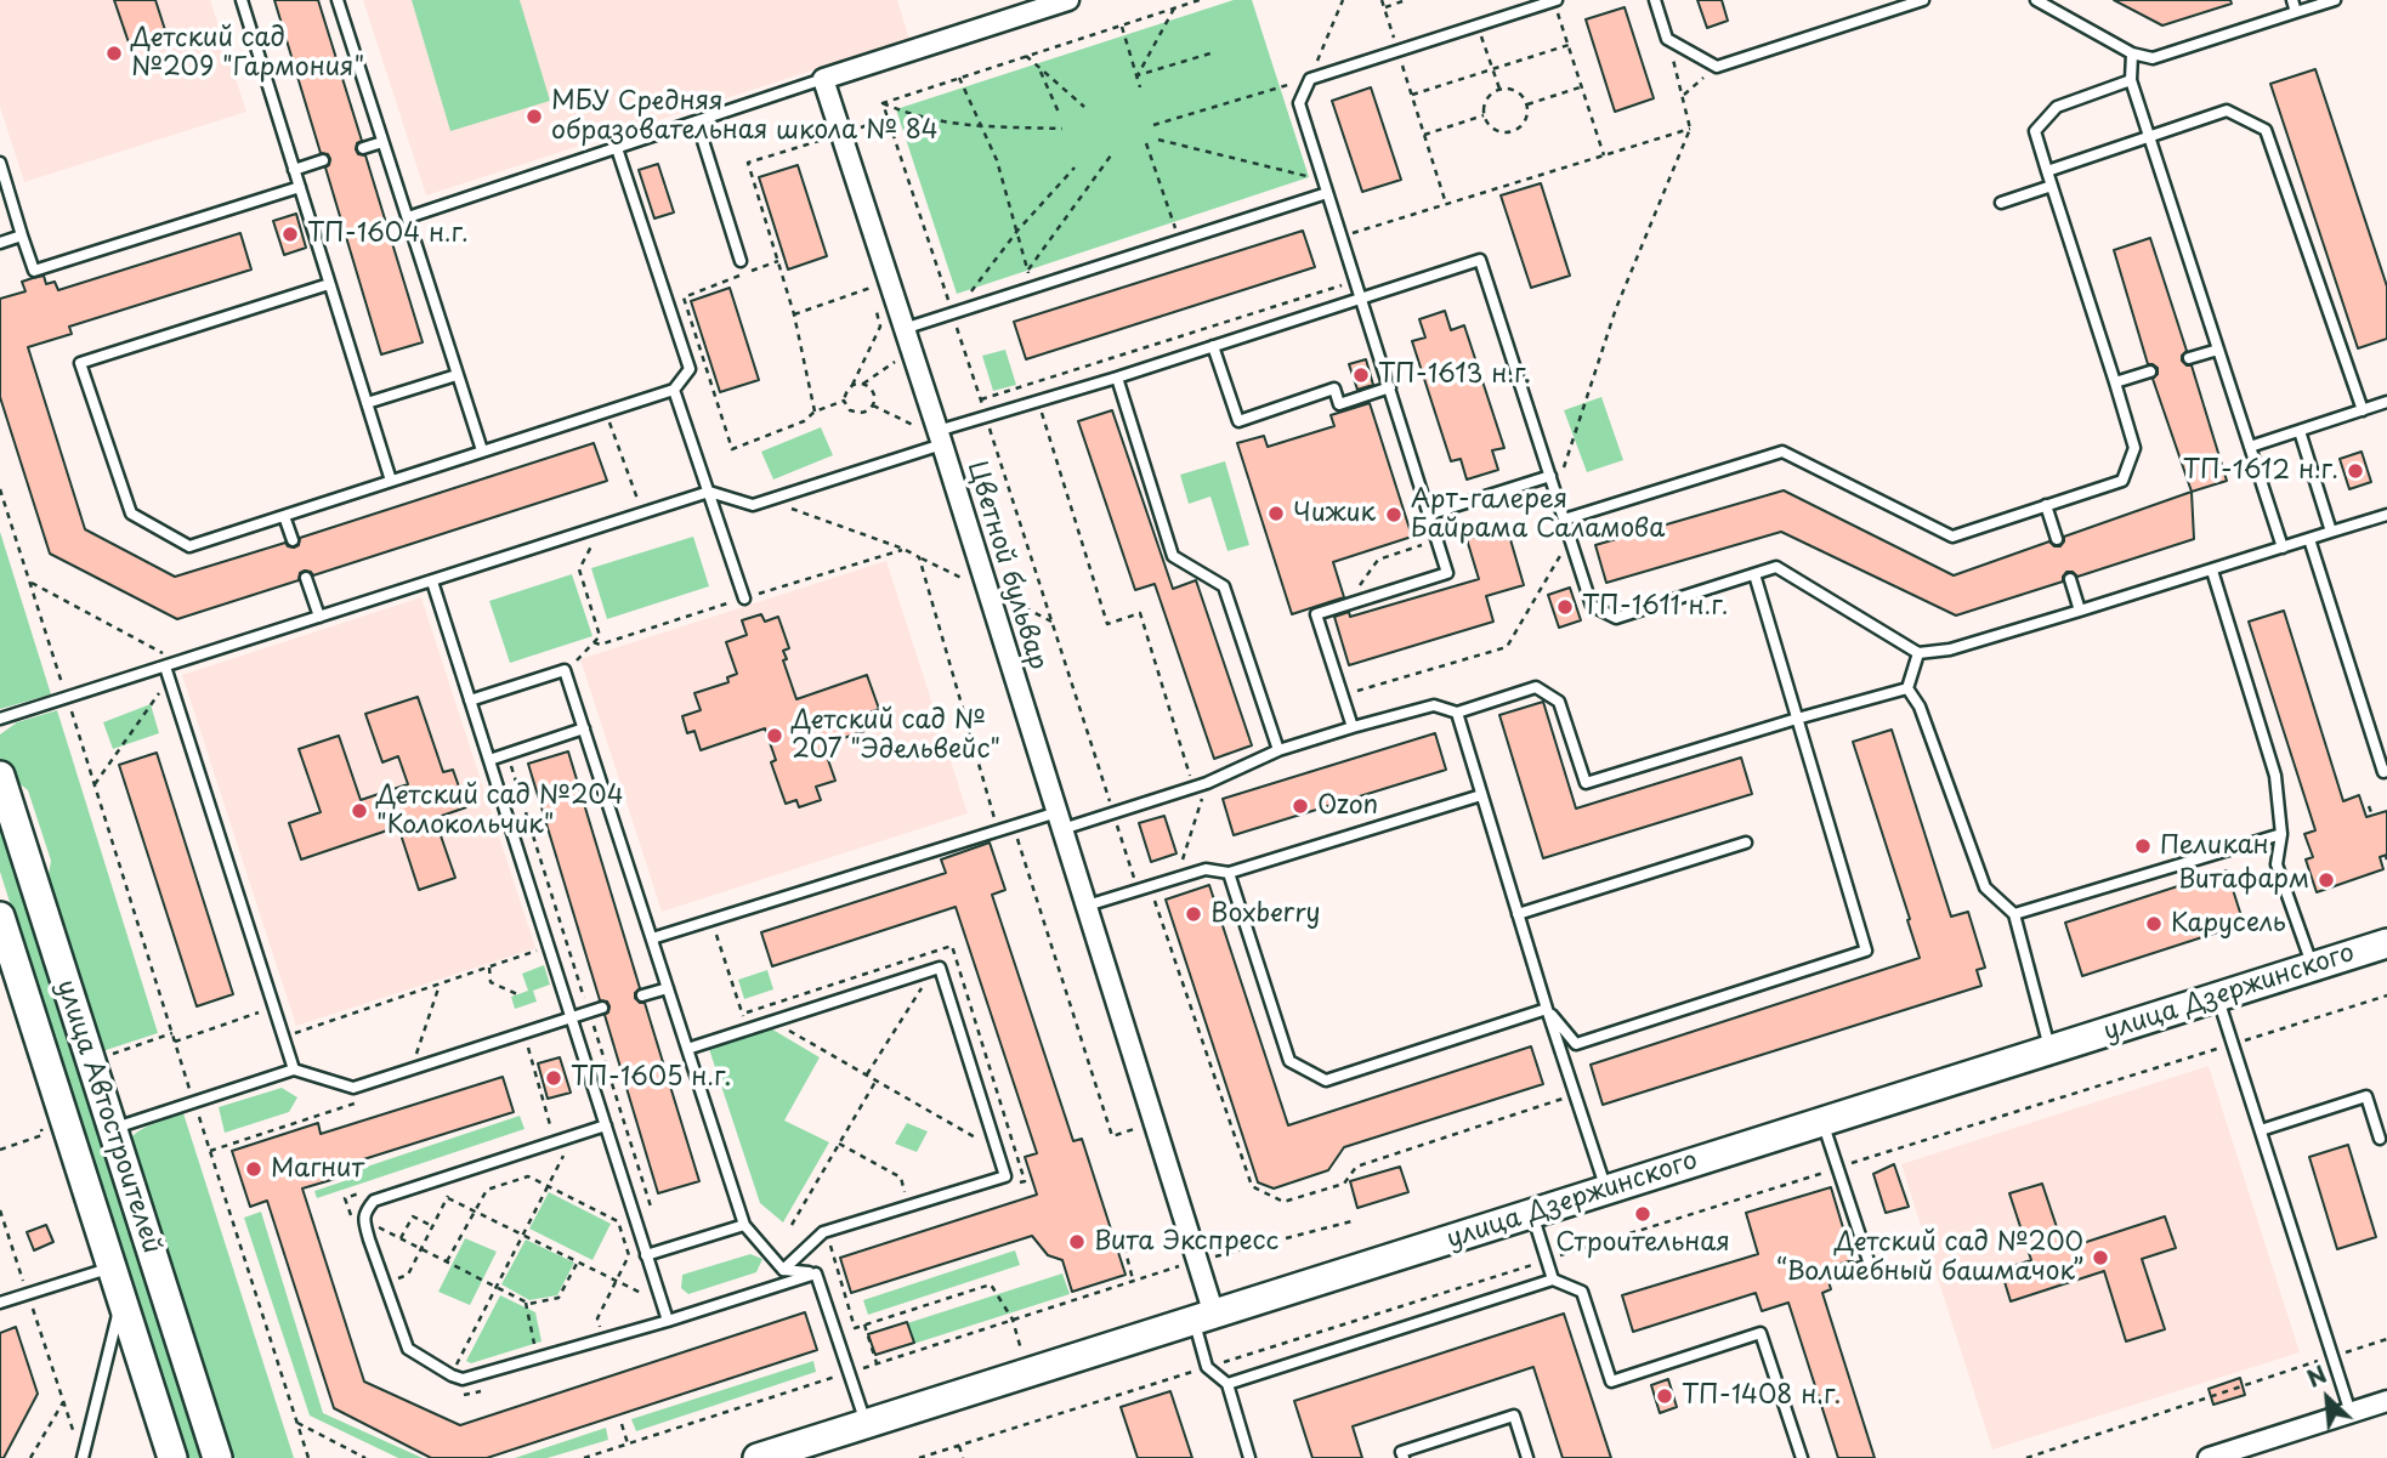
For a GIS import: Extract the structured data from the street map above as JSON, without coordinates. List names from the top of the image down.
{
  "streets": {
    "main road": ["улица Дзержинского", "улица Автостроителей"],
    "street": ["Цветной бульвар"]
  },
  "crossings": [
    ["Цветной бульвар", "улица Дзержинского"]
  ],
  "places": [
    "Детский сад №209 \"Гармония\"",
    "МБУ Средняя образовательная школа № 84",
    "ТП-1604 н.г.",
    "ТП-1613 н.г.",
    "ТП-1612 н.г.",
    "Чижик",
    "Арт-галерея Байрама Саламова",
    "ТП-1611 н.г.",
    "Детский сад № 207 \"Эдельвейс\"",
    "Ozon",
    "Детский сад №204 \"Колокольчик\"",
    "Пеликан",
    "Витафарм",
    "Boxberry",
    "Карусель",
    "ТП-1605 н.г.",
    "Магнит",
    "Строительная",
    "Вита Экспресс",
    "Детский сад №200 “Волшебный башмачок”",
    "ТП-1408 н.г."
  ],
  "north": "top left"
}
